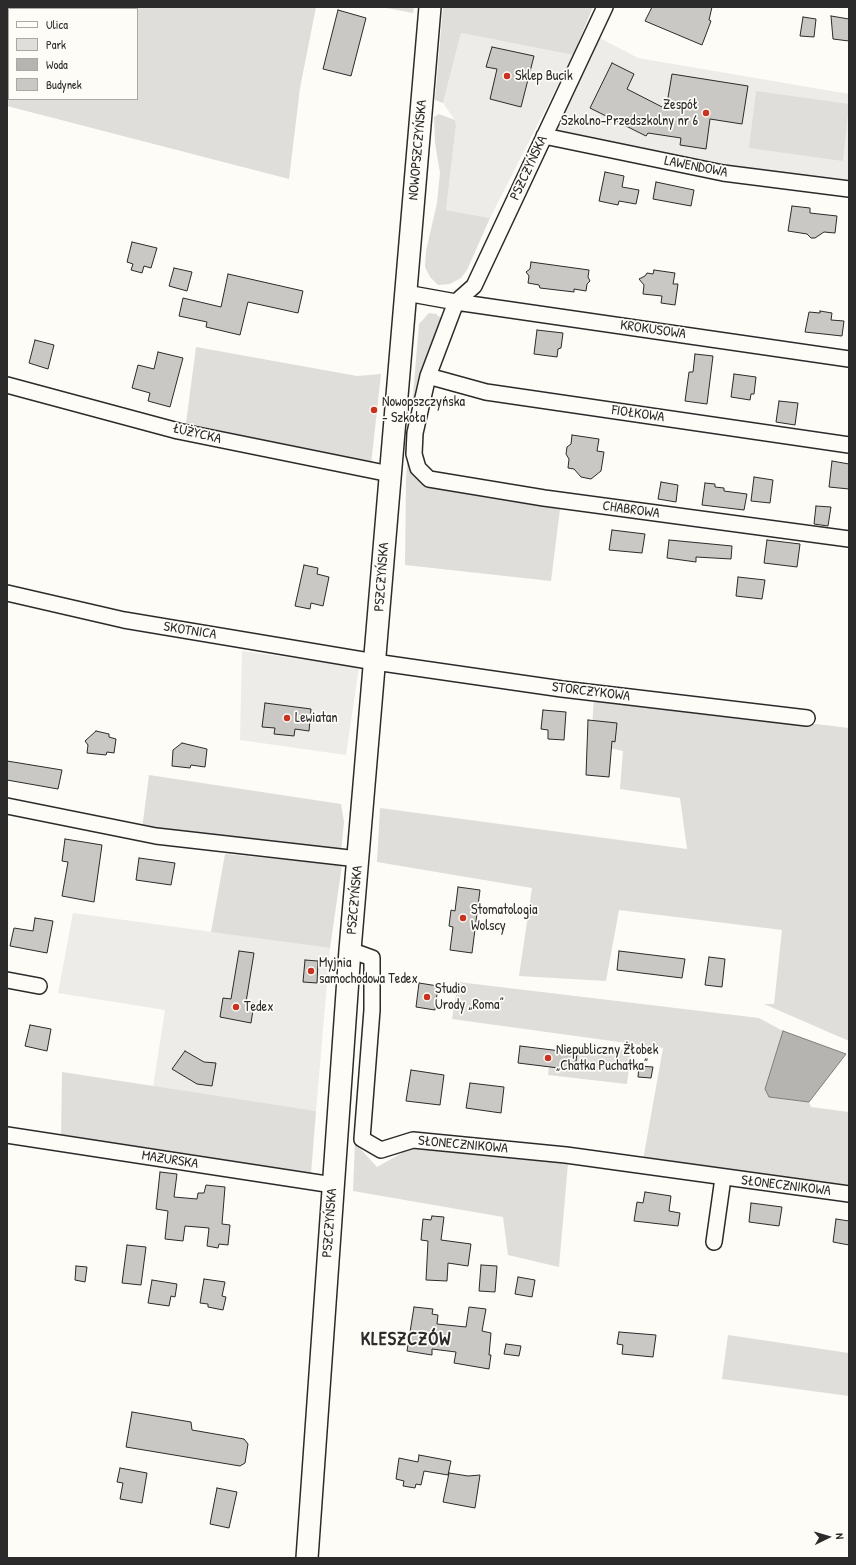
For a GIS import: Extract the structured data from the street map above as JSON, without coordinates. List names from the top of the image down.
{
  "streets": {
    "main road": ["NOWOPSZCZYŃSKA", "PSZCZYŃSKA"],
    "street": [
      "LAWENDOWA",
      "KROKUSOWA",
      "FIOŁKOWA",
      "ŁUŻYCKA",
      "CHABROWA",
      "SKOTNICA",
      "STORCZYKOWA",
      "SŁONECZNIKOWA",
      "MAZURSKA"
    ]
  },
  "crossings": [
    ["NOWOPSZCZYŃSKA", "PSZCZYŃSKA"],
    ["LAWENDOWA", "PSZCZYŃSKA"],
    ["PSZCZYŃSKA", "KROKUSOWA"],
    ["PSZCZYŃSKA", "FIOŁKOWA"],
    ["PSZCZYŃSKA", "ŁUŻYCKA"],
    ["PSZCZYŃSKA", "CHABROWA"],
    ["PSZCZYŃSKA", "SKOTNICA"],
    ["PSZCZYŃSKA", "STORCZYKOWA"],
    ["PSZCZYŃSKA", "SŁONECZNIKOWA"],
    ["PSZCZYŃSKA", "MAZURSKA"],
    ["SKOTNICA", "STORCZYKOWA"]
  ],
  "districts": ["KLESZCZÓW"],
  "places": [
    "Sklep Bucik",
    "Zespół Szkolno-Przedszkolny nr 6",
    "Nowopszczyńska - Szkoła",
    "Lewiatan",
    "Stomatologia Wolscy",
    "Myjnia samochodowa Tedex",
    "Studio Urody „Roma”",
    "Tedex",
    "Niepubliczny Żłobek „Chatka Puchatka”"
  ],
  "legend": [
    "Ulica",
    "Park",
    "Woda",
    "Budynek"
  ],
  "north": "right"
}
